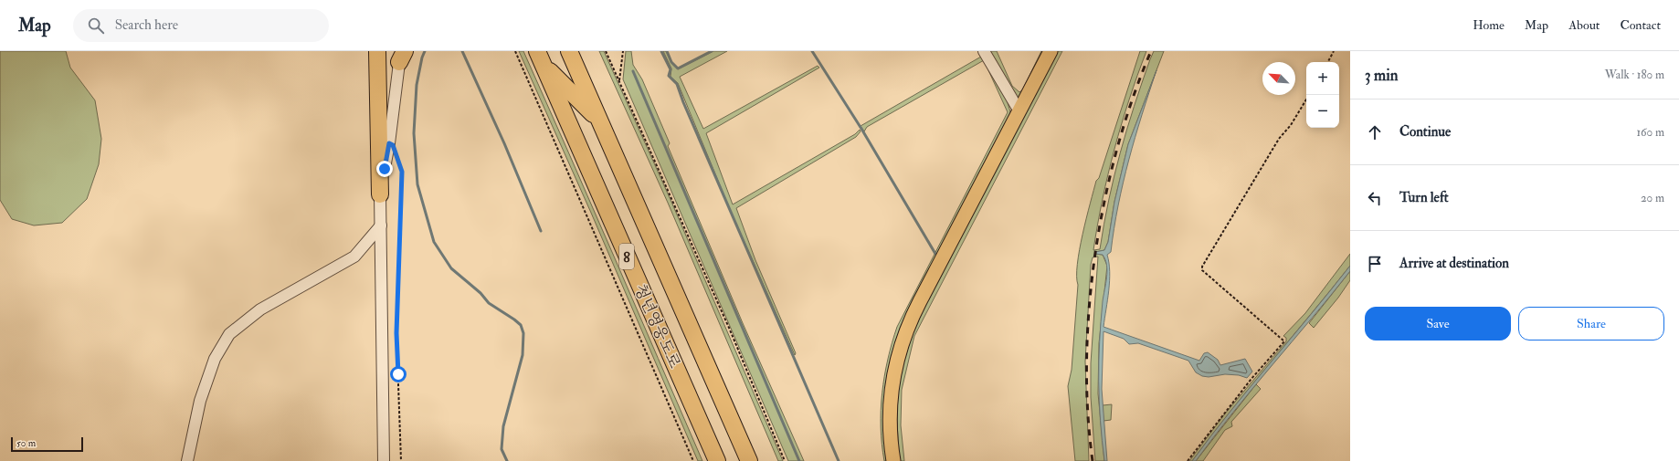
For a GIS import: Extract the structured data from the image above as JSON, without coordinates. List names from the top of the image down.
{
  "streets": {
    "highway": ["8", "청년영웅도로"]
  },
  "scale_bar": "50 m",
  "north": "top left",
  "page": {
    "header": "Map",
    "search": "Search here",
    "nav": [
      "Home",
      "Map",
      "About",
      "Contact"
    ],
    "heading": ["3 min", "Walk · 180 m"],
    "map_buttons": ["+", "−"],
    "list": [
      ["Continue", "160 m"],
      ["Turn left", "20 m"],
      "Arrive at destination"
    ],
    "buttons": ["Save", "Share"],
    "scale": "50 m"
  }
}
